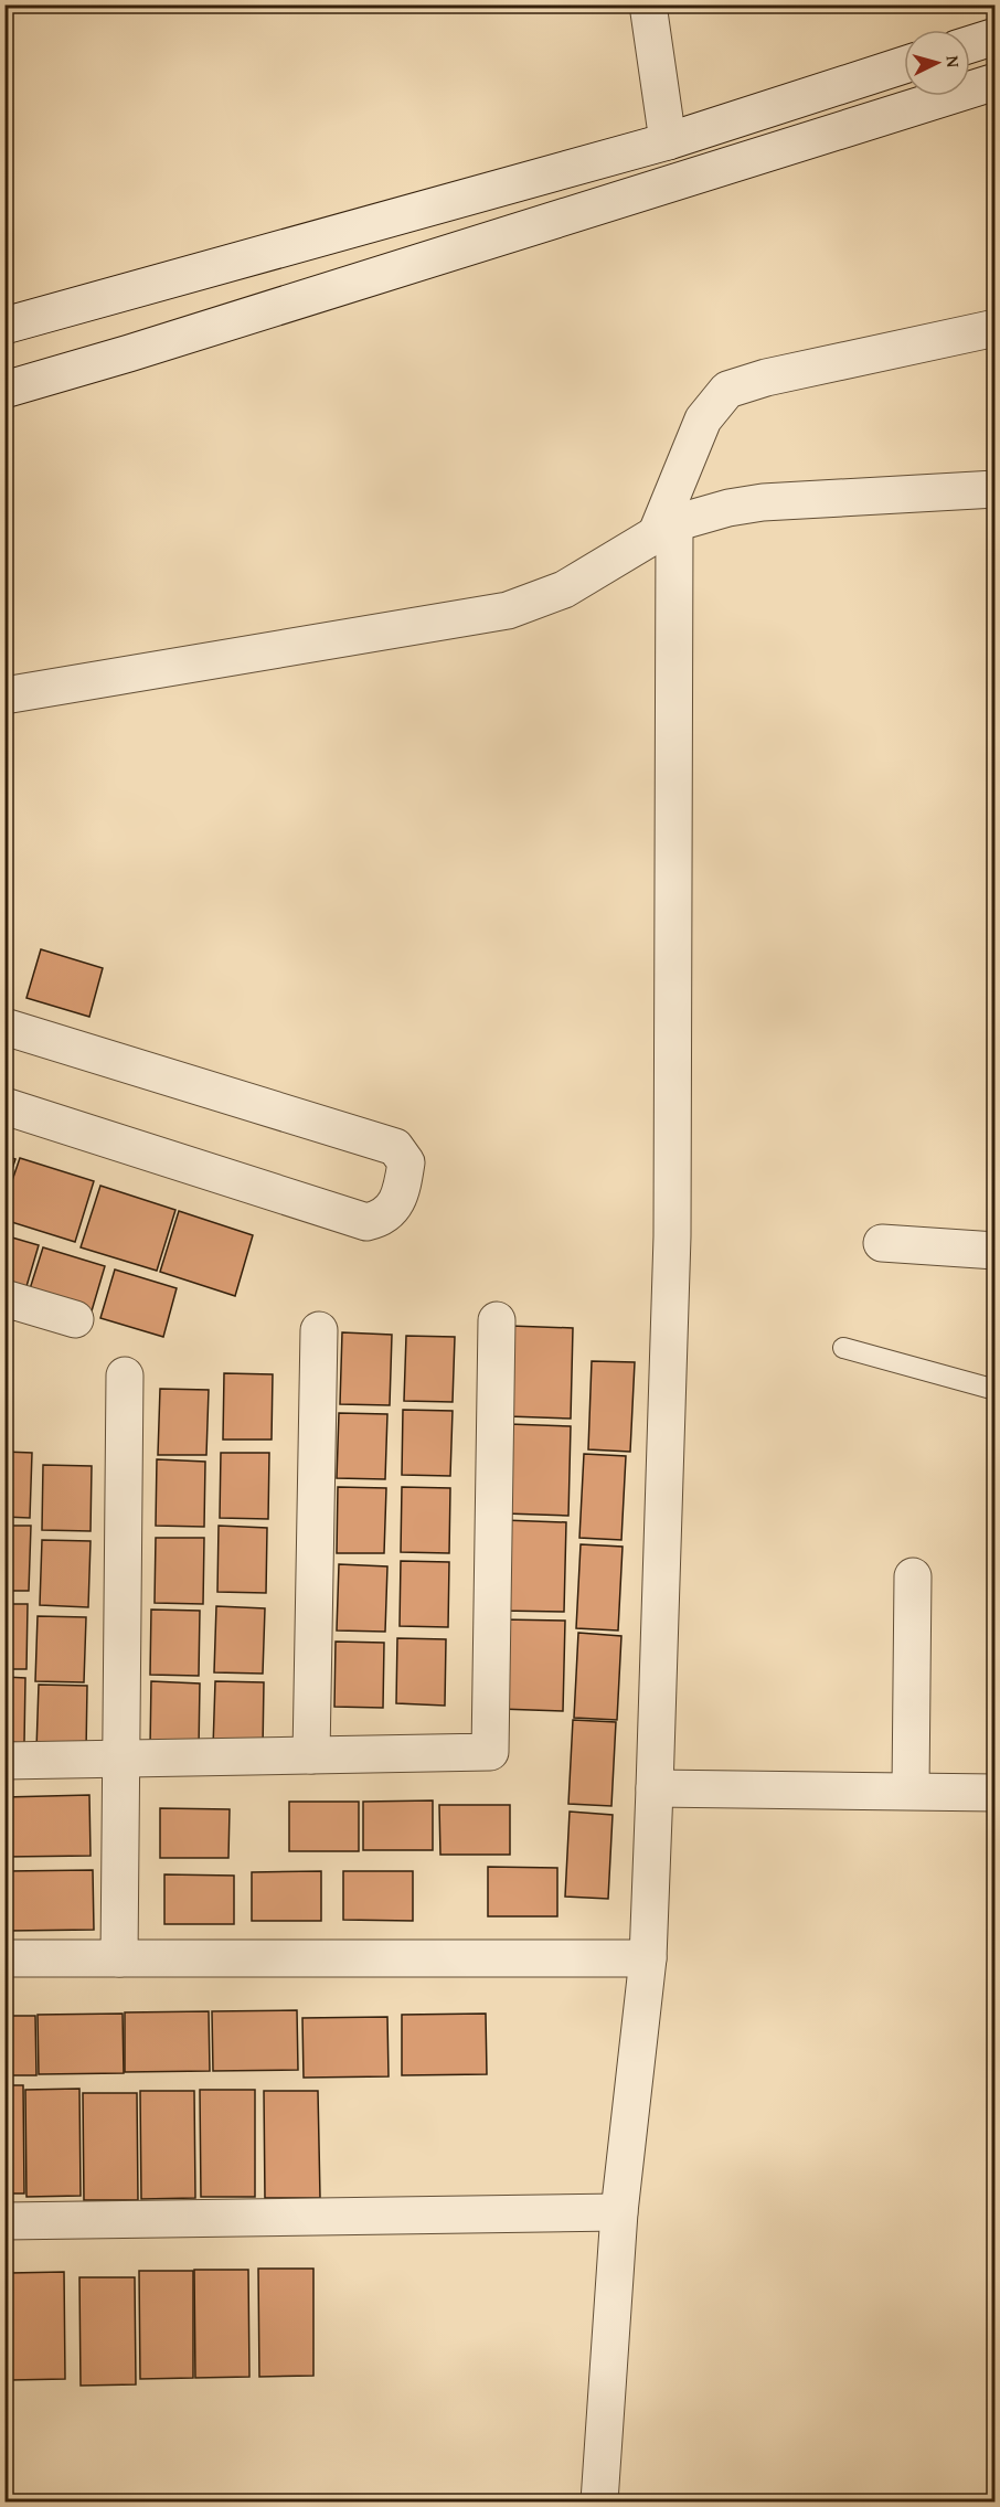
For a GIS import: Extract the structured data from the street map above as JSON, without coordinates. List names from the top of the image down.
{
  "north": "right"
}
